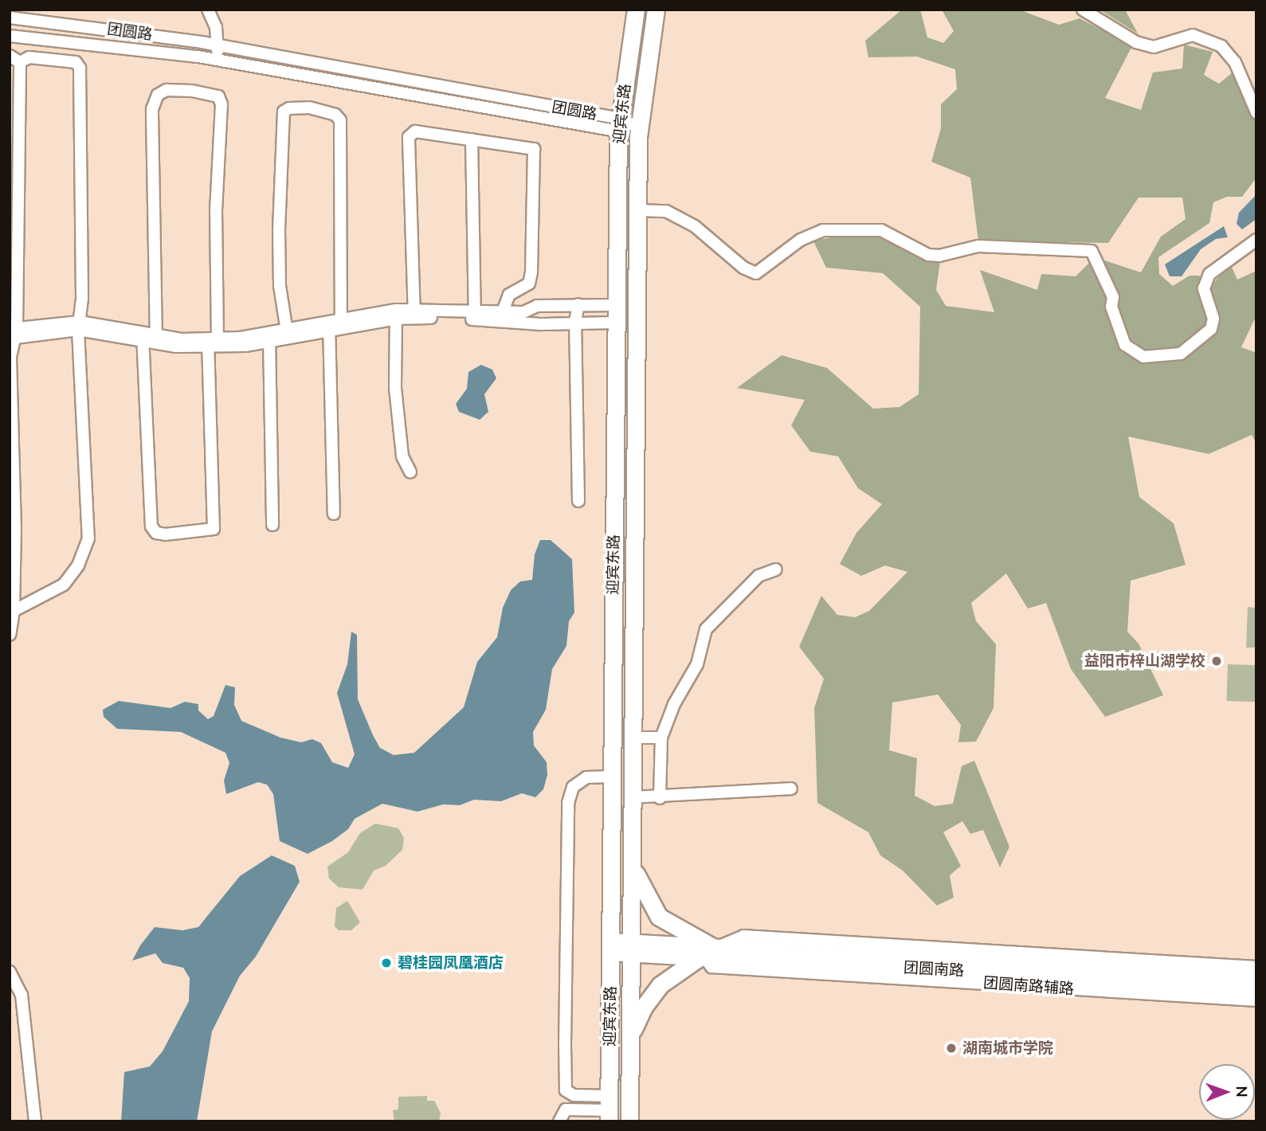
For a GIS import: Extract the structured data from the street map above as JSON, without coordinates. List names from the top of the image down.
{
  "streets": {
    "highway": ["迎宾东路"],
    "main road": ["团圆南路"],
    "street": ["团圆路", "团圆南路辅路"]
  },
  "crossings": [
    ["团圆路", "迎宾东路"],
    ["迎宾东路", "团圆南路"],
    ["团圆南路", "团圆南路辅路"]
  ],
  "places": ["益阳市梓山湖学校", "碧桂园凤凰酒店", "湖南城市学院"],
  "north": "right"
}
